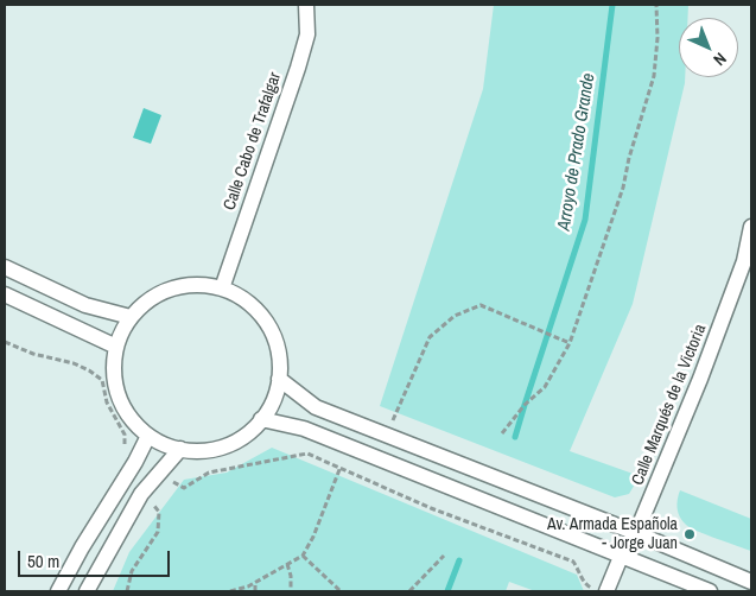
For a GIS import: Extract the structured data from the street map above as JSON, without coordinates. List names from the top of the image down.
{
  "streets": {
    "street": ["Calle Cabo de Trafalgar", "Calle Marqués de la Victoria"]
  },
  "water": ["Arroyo de Prado Grande"],
  "places": ["Av. Armada Española - Jorge Juan"],
  "scale_bar": "50 m",
  "north": "bottom right"
}
